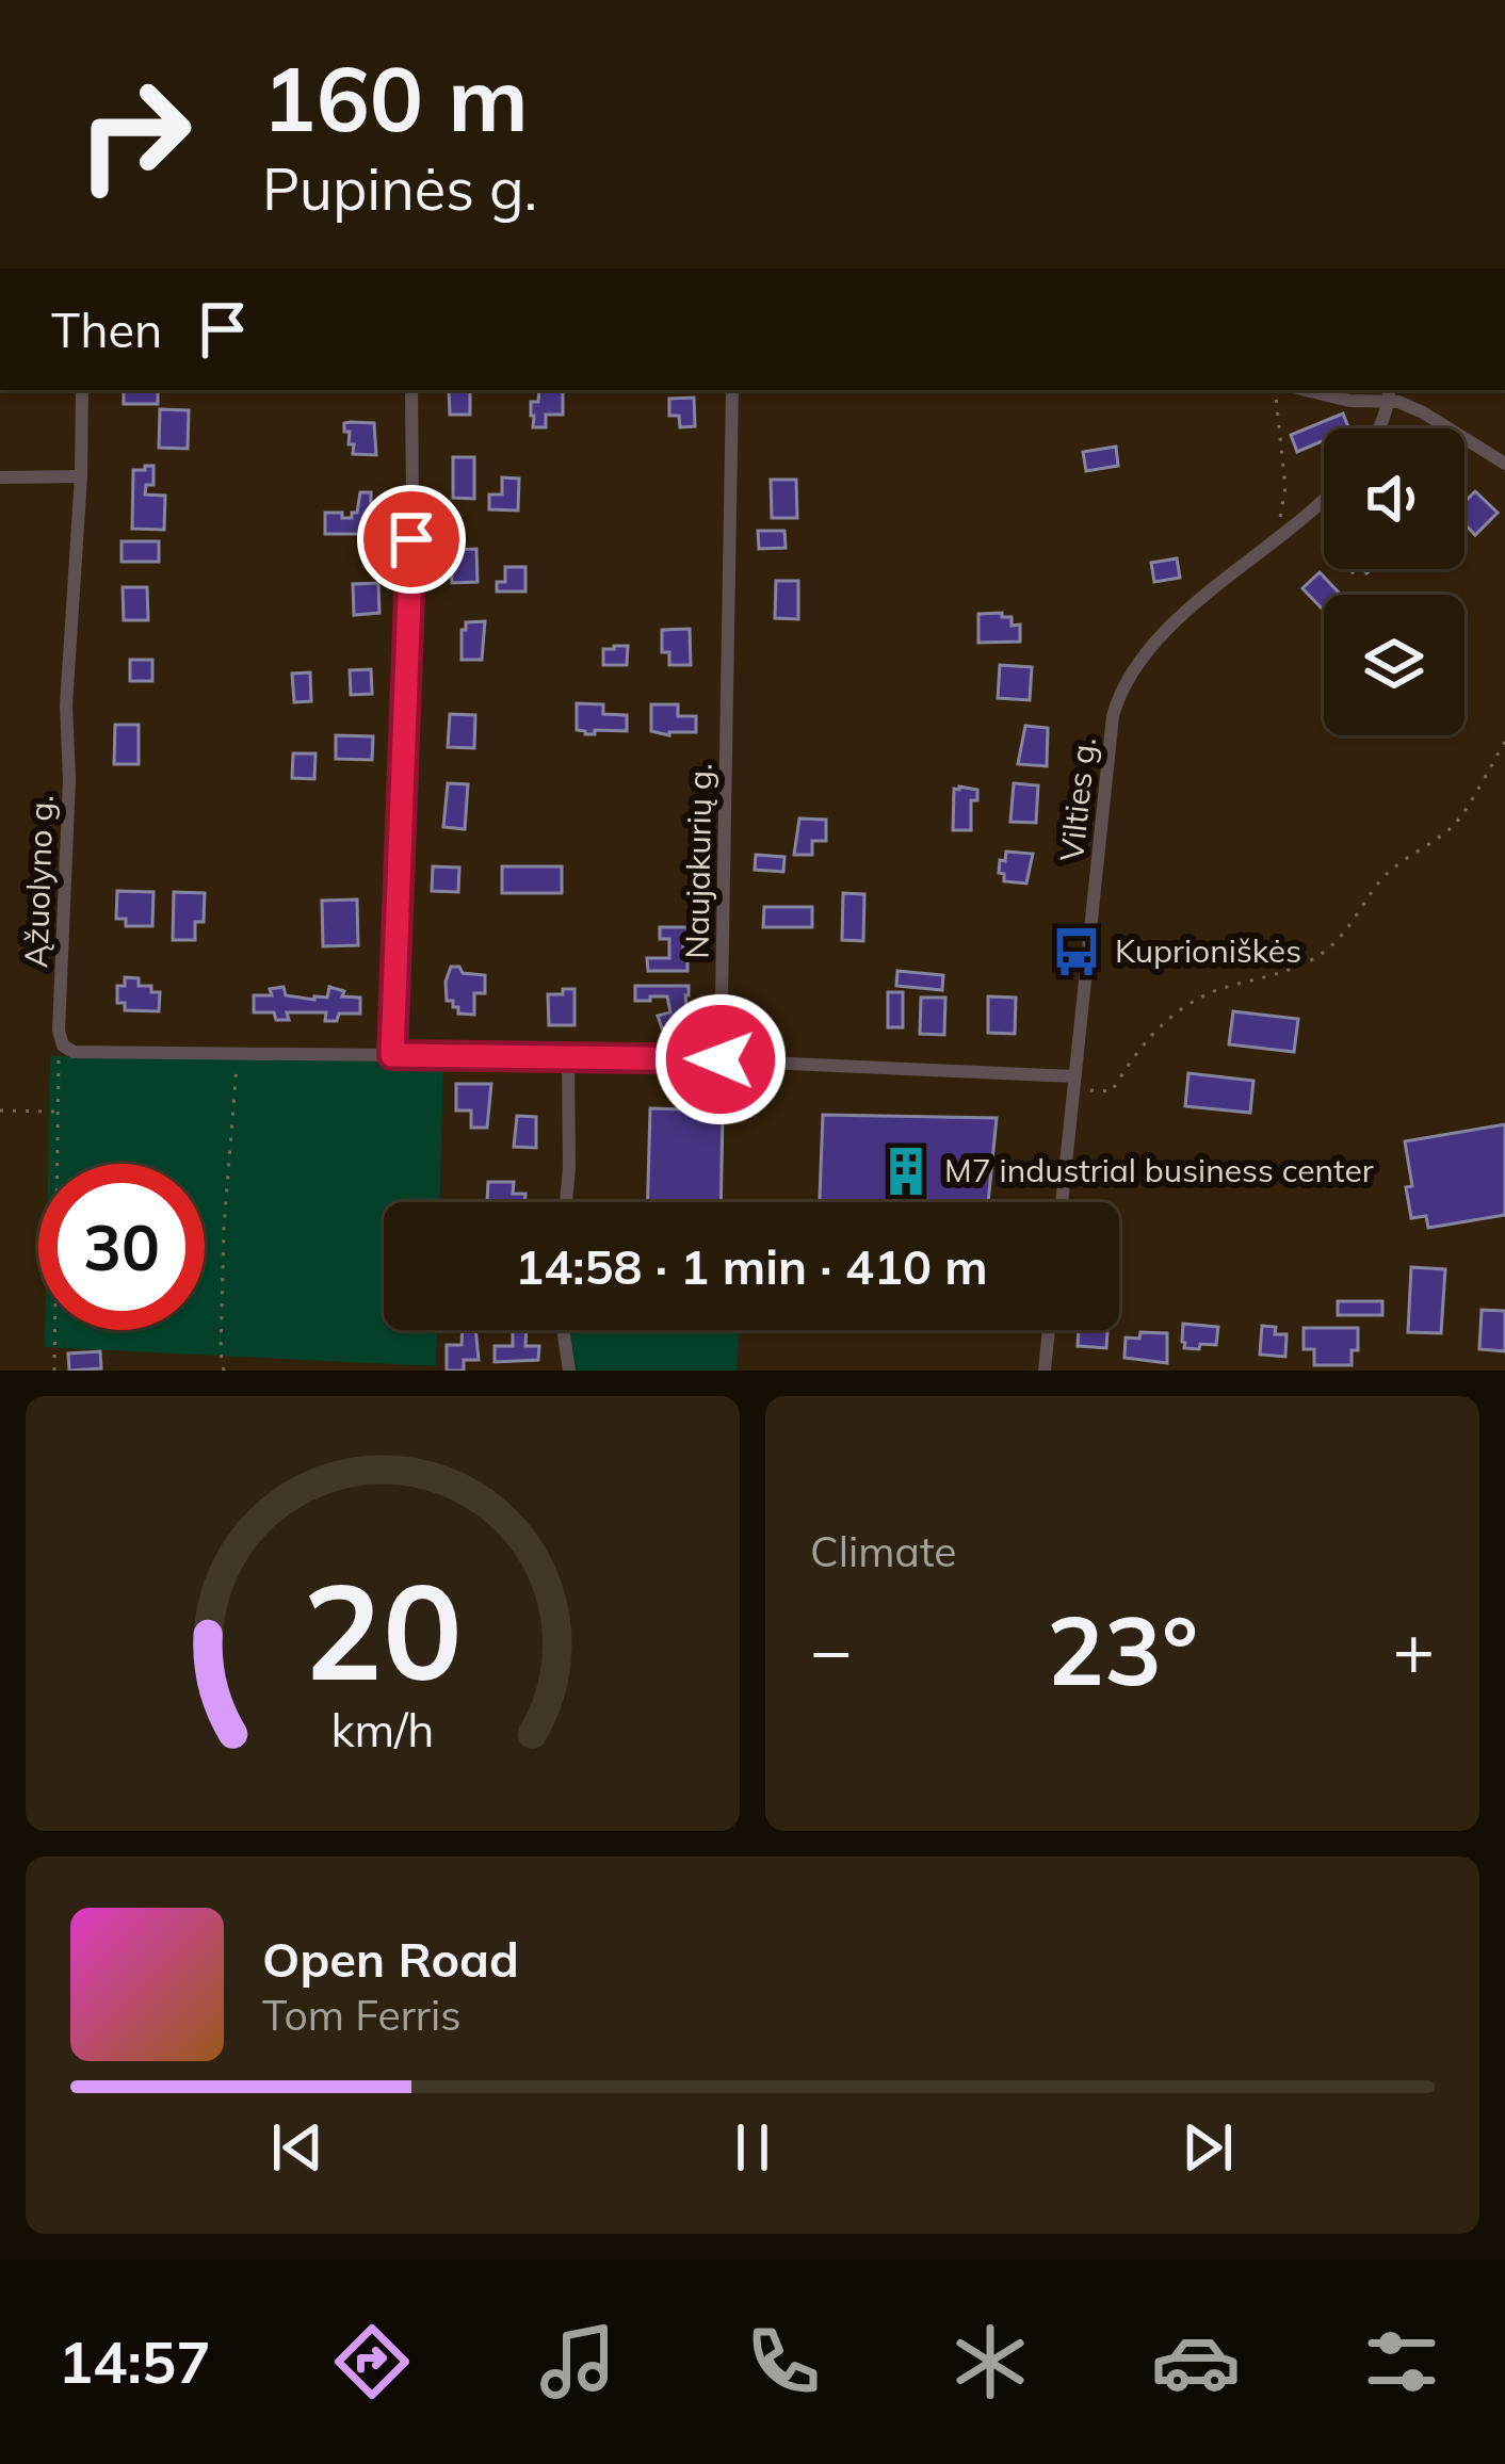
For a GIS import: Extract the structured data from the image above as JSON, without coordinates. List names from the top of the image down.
{
  "streets": {
    "street": ["Vilties g.", "Naujakurių g.", "Ąžuolyno g."]
  },
  "places": {
    "bus stop": ["Kuprioniškės"],
    "building": ["M7 industrial business center"]
  },
  "page": {
    "turn": ["160 m", "Pupinės g."],
    "then": "Then",
    "limit": "30",
    "trip": "14:58 · 1 min · 410 m",
    "tile": "Climate",
    "heat": ["−", "23°", "+"],
    "song": ["Open Road", "Tom Ferris"],
    "tabs": "14:57",
    "gauge": ["20", "km/h"]
  }
}
